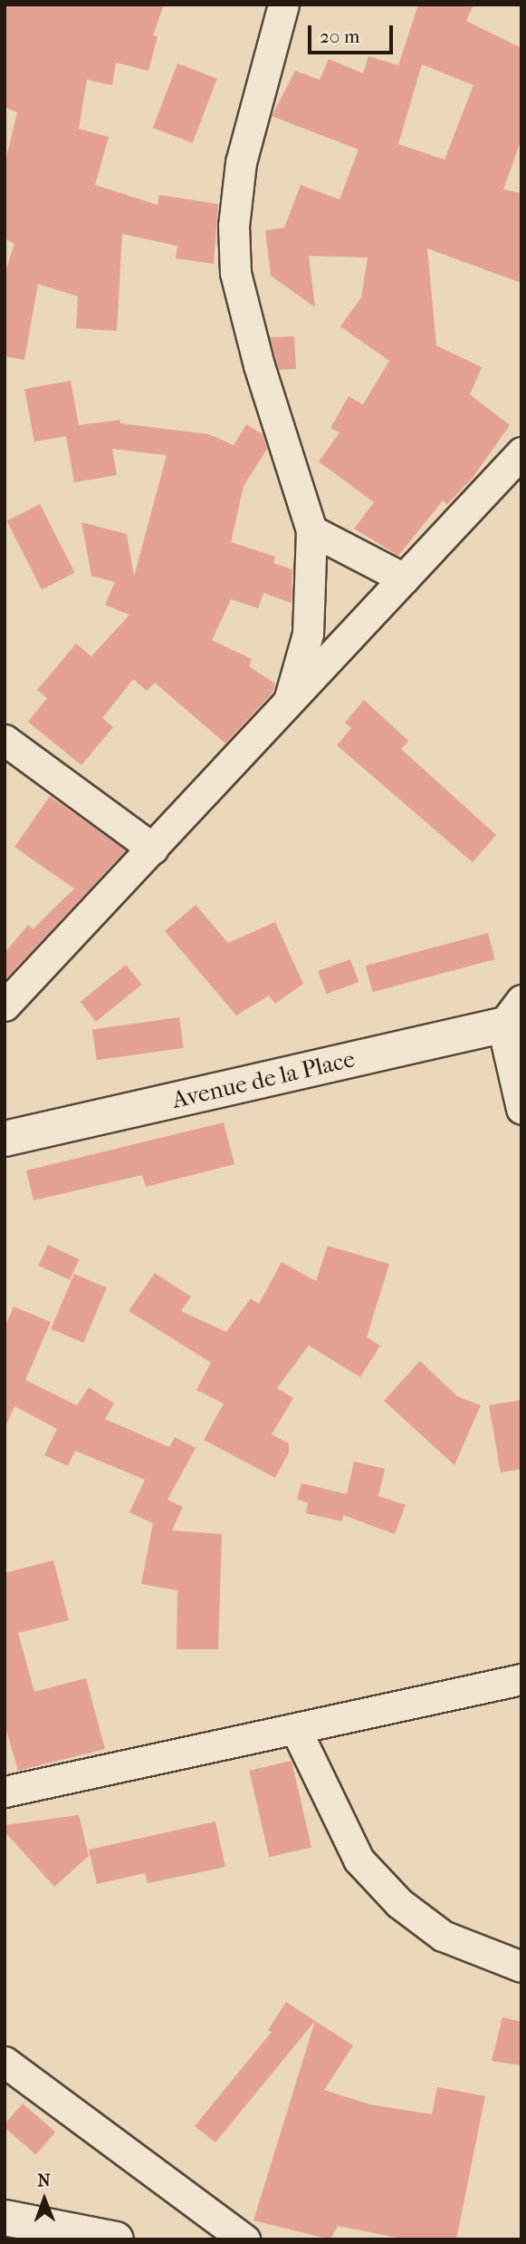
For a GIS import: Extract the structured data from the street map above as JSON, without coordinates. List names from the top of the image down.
{
  "streets": {
    "street": ["Avenue de la Place"]
  },
  "scale_bar": "20 m",
  "north": "top"
}
